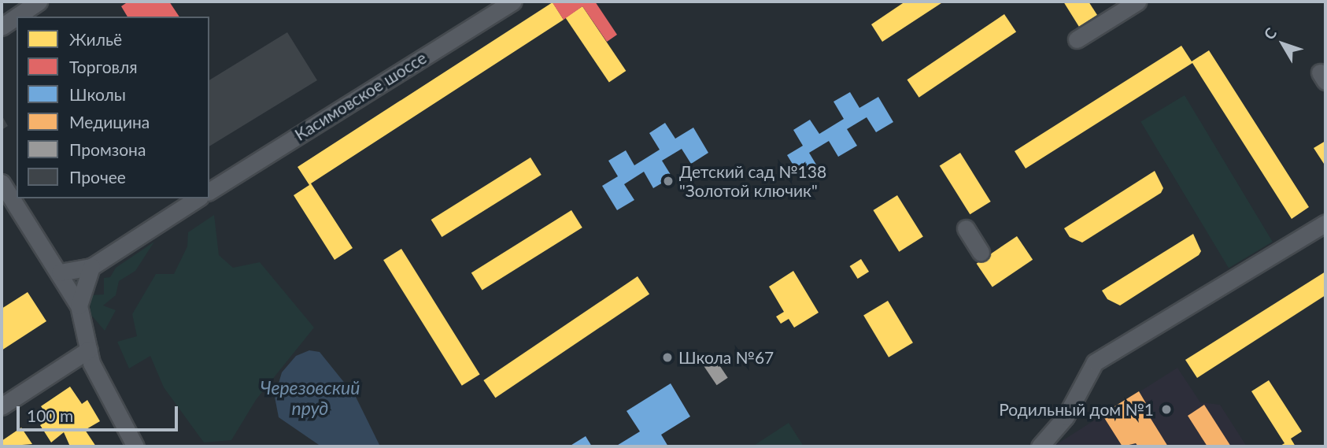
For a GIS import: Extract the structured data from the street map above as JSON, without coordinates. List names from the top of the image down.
{
  "streets": {
    "street": ["Касимовское шоссе"]
  },
  "water": ["Черезовский пруд"],
  "places": ["Детский сад №138 \"Золотой ключик\"", "Школа №67", "Родильный дом №1"],
  "legend": [
    "Жильё",
    "Торговля",
    "Школы",
    "Медицина",
    "Промзона",
    "Прочее"
  ],
  "scale_bar": "100 m",
  "north": "top left"
}
